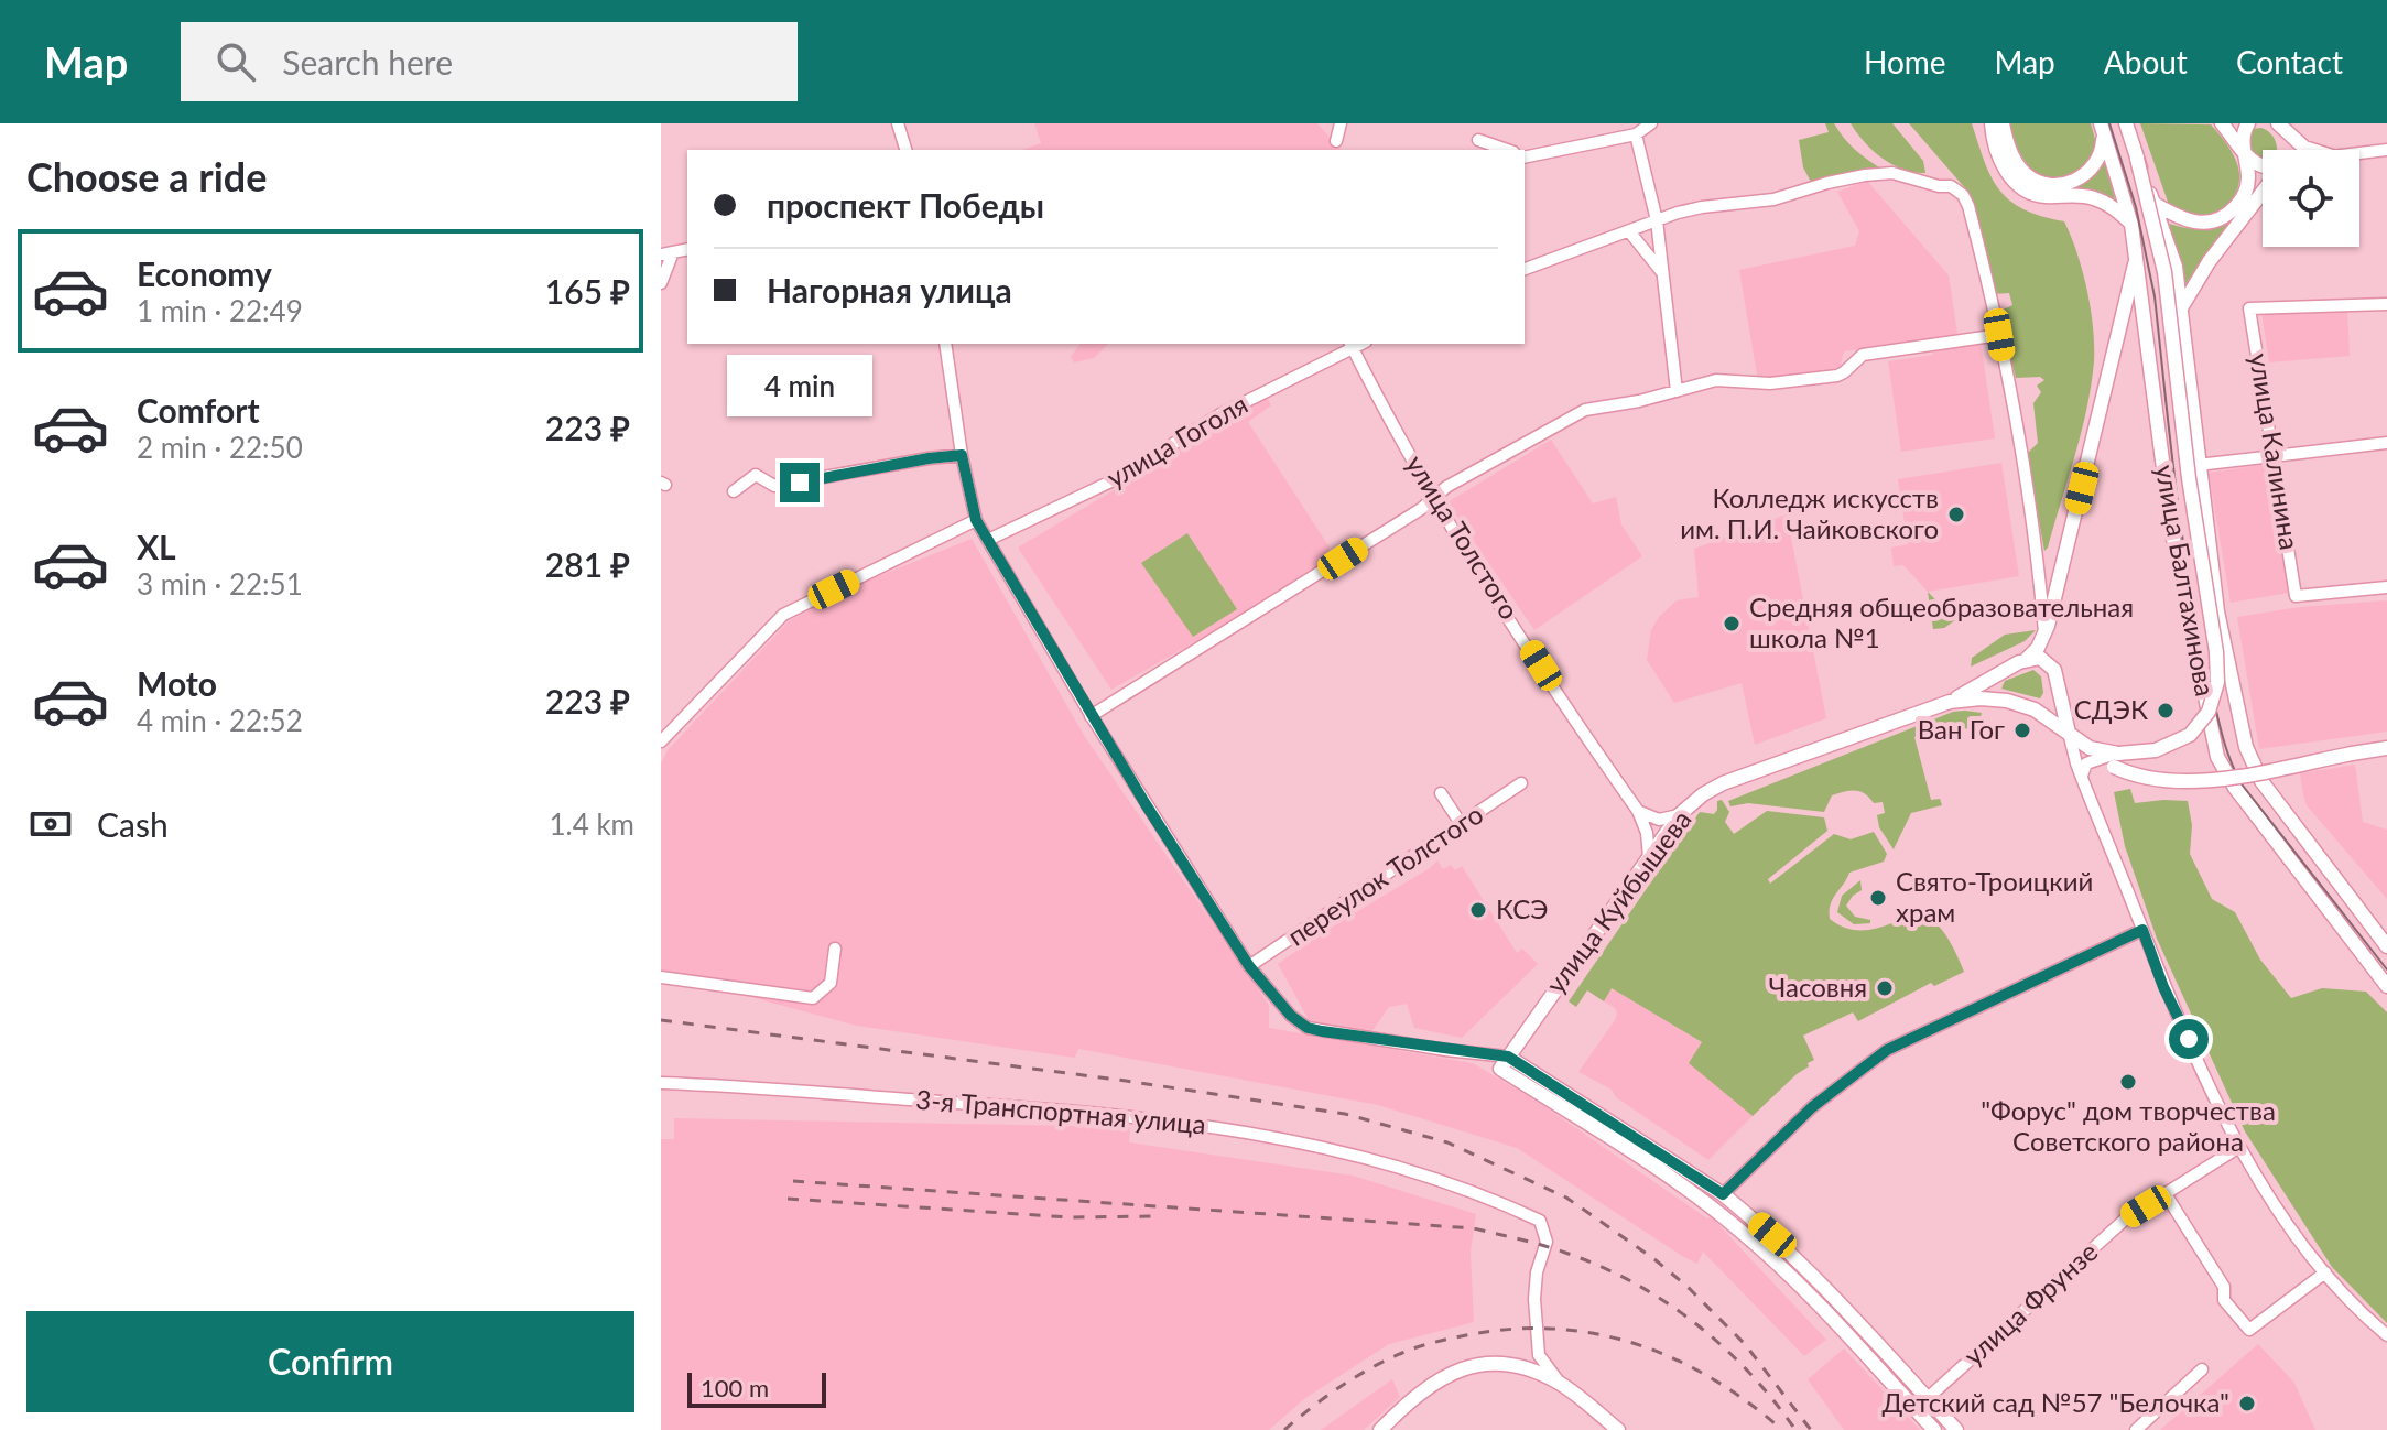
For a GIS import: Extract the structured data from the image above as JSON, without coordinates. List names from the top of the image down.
{
  "streets": {
    "main road": ["улица Балтахинова", "улица Куйбышева"],
    "street": [
      "улица Гоголя",
      "улица Калинина",
      "улица Толстого",
      "переулок Толстого",
      "3-я Транспортная улица",
      "улица Фрунзе"
    ]
  },
  "crossings": [
    ["улица Гоголя", "улица Толстого"],
    ["улица Толстого", "улица Куйбышева"]
  ],
  "places": [
    "Колледж искусств им. П.И. Чайковского",
    "Средняя общеобразовательная школа №1",
    "СДЭК",
    "Ван Гог",
    "Свято-Троицкий храм",
    "КСЭ",
    "Часовня",
    "\"Форус\" дом творчества Советского района",
    "Детский сад №57 \"Белочка\""
  ],
  "scale_bar": "100 m",
  "page": {
    "header": "Map",
    "search": "Search here",
    "nav": [
      "Home",
      "Map",
      "About",
      "Contact"
    ],
    "heading": "Choose a ride",
    "banner": ["проспект Победы", "Нагорная улица"],
    "list": [
      {
        "name": "Economy",
        "note": "1 min · 22:49",
        "value": "165 ₽"
      },
      {
        "name": "Comfort",
        "note": "2 min · 22:50",
        "value": "223 ₽"
      },
      {
        "name": "XL",
        "note": "3 min · 22:51",
        "value": "281 ₽"
      },
      {
        "name": "Moto",
        "note": "4 min · 22:52",
        "value": "223 ₽"
      }
    ],
    "bubble": "4 min",
    "pay": ["Cash", "1.4 km"],
    "buttons": "Confirm",
    "scale": "100 m"
  }
}
